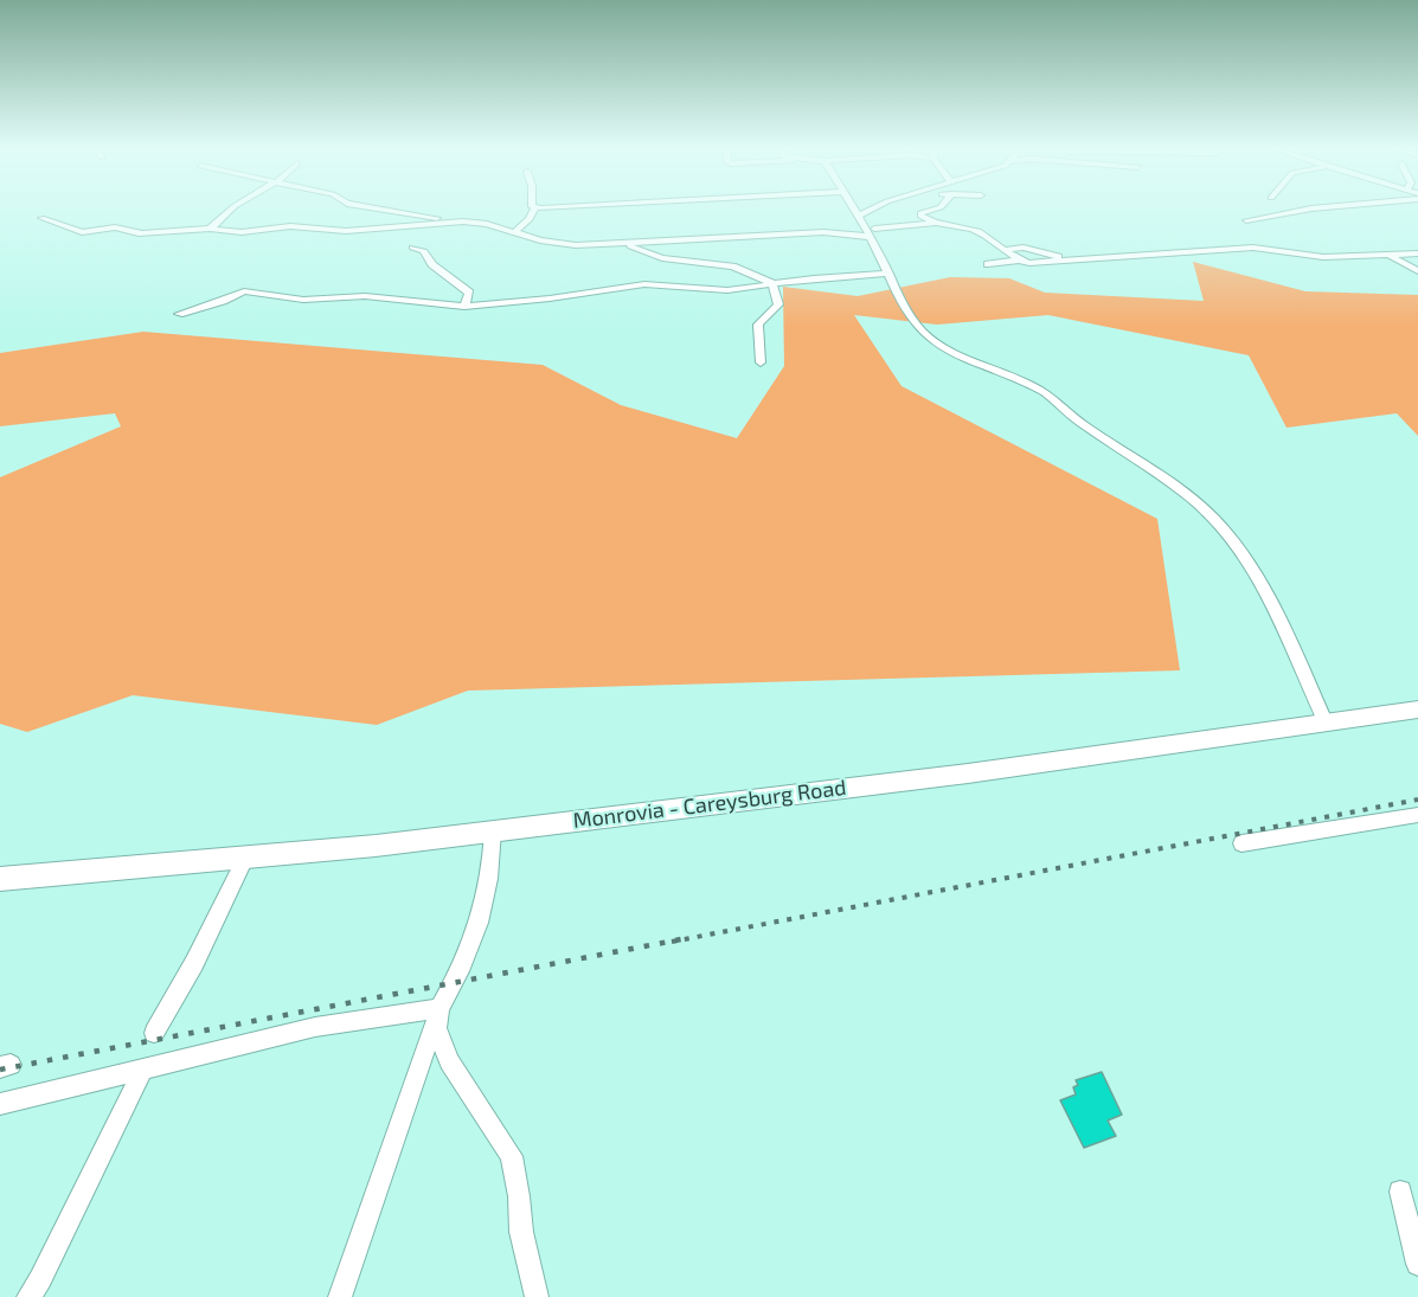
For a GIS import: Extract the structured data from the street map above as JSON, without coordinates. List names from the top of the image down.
{
  "streets": {
    "main road": ["Monrovia - Careysburg Road"]
  }
}
